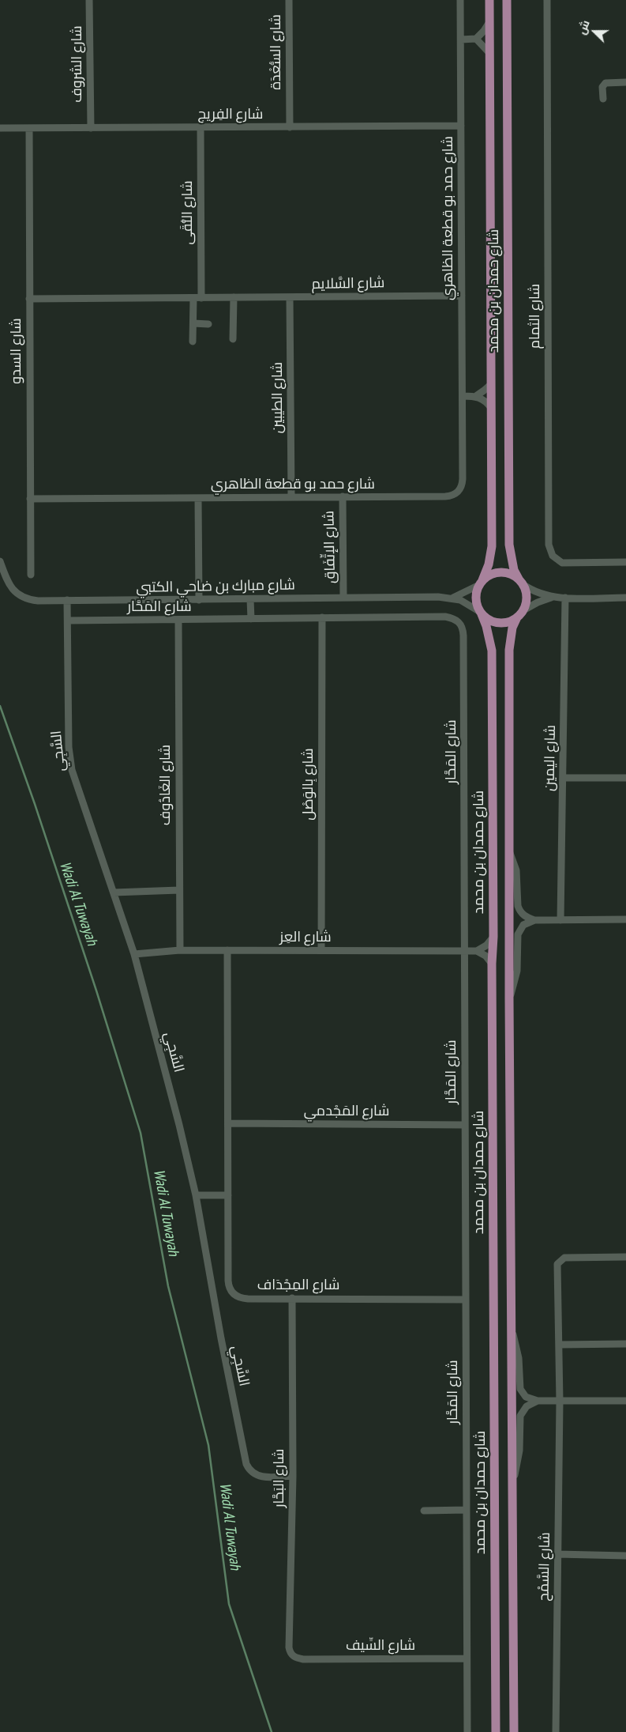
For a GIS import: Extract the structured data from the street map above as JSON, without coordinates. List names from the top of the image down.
{
  "streets": {
    "main road": ["شارع حمدان بن محمد"],
    "street": [
      "شارع السُّعْدَة",
      "شارع الشروف",
      "شارع الفِريج",
      "شارع التُّقَى",
      "شارع حمد بو قطعة الظاهري",
      "شارع السَّلايم",
      "شارع الثمام",
      "شارع السدو",
      "شارع الطيبين",
      "شارع الإتِّفَاق",
      "شارع مبارك بن ضاحي الكتبي",
      "شارع المَحَّار",
      "السَّجِي",
      "شارع اليمين",
      "شارع بِالوَصْل",
      "شارع الغَادُوف",
      "شارع العِز",
      "شارع المَجْدمي",
      "شارع المِجْدَاف",
      "شارع البَحَّار",
      "شارع السَّمْح",
      "شارع السِّيف"
    ]
  },
  "crossings": [
    ["شارع السُّعْدَة", "شارع الفِريج"],
    ["شارع الشروف", "شارع الفِريج"],
    ["شارع الفِريج", "شارع التُّقَى"],
    ["شارع الفِريج", "شارع حمد بو قطعة الظاهري"],
    ["شارع الفِريج", "شارع السدو"],
    ["شارع التُّقَى", "شارع السَّلايم"],
    ["شارع حمد بو قطعة الظاهري", "شارع السَّلايم"],
    ["شارع حمد بو قطعة الظاهري", "شارع السدو"],
    ["شارع حمد بو قطعة الظاهري", "شارع الطيبين"],
    ["شارع حمد بو قطعة الظاهري", "شارع الإتِّفَاق"],
    ["شارع السَّلايم", "شارع السدو"],
    ["شارع السَّلايم", "شارع الطيبين"],
    ["شارع حمدان بن محمد", "شارع مبارك بن ضاحي الكتبي"],
    ["شارع الإتِّفَاق", "شارع مبارك بن ضاحي الكتبي"],
    ["شارع مبارك بن ضاحي الكتبي", "السَّجِي"],
    ["شارع المَحَّار", "السَّجِي"],
    ["شارع المَحَّار", "شارع بِالوَصْل"],
    ["شارع المَحَّار", "شارع الغَادُوف"],
    ["شارع المَحَّار", "شارع العِز"],
    ["شارع المَحَّار", "شارع المَجْدمي"],
    ["شارع المَحَّار", "شارع المِجْدَاف"],
    ["شارع المَحَّار", "شارع السِّيف"],
    ["السَّجِي", "شارع العِز"],
    ["السَّجِي", "شارع البَحَّار"],
    ["شارع بِالوَصْل", "شارع العِز"],
    ["شارع الغَادُوف", "شارع العِز"],
    ["شارع العِز", "شارع المِجْدَاف"],
    ["شارع المَجْدمي", "شارع المِجْدَاف"],
    ["شارع المِجْدَاف", "شارع البَحَّار"],
    ["شارع البَحَّار", "شارع السِّيف"]
  ],
  "water": ["Wadi Al Tuwayah"],
  "north": "left"
}
